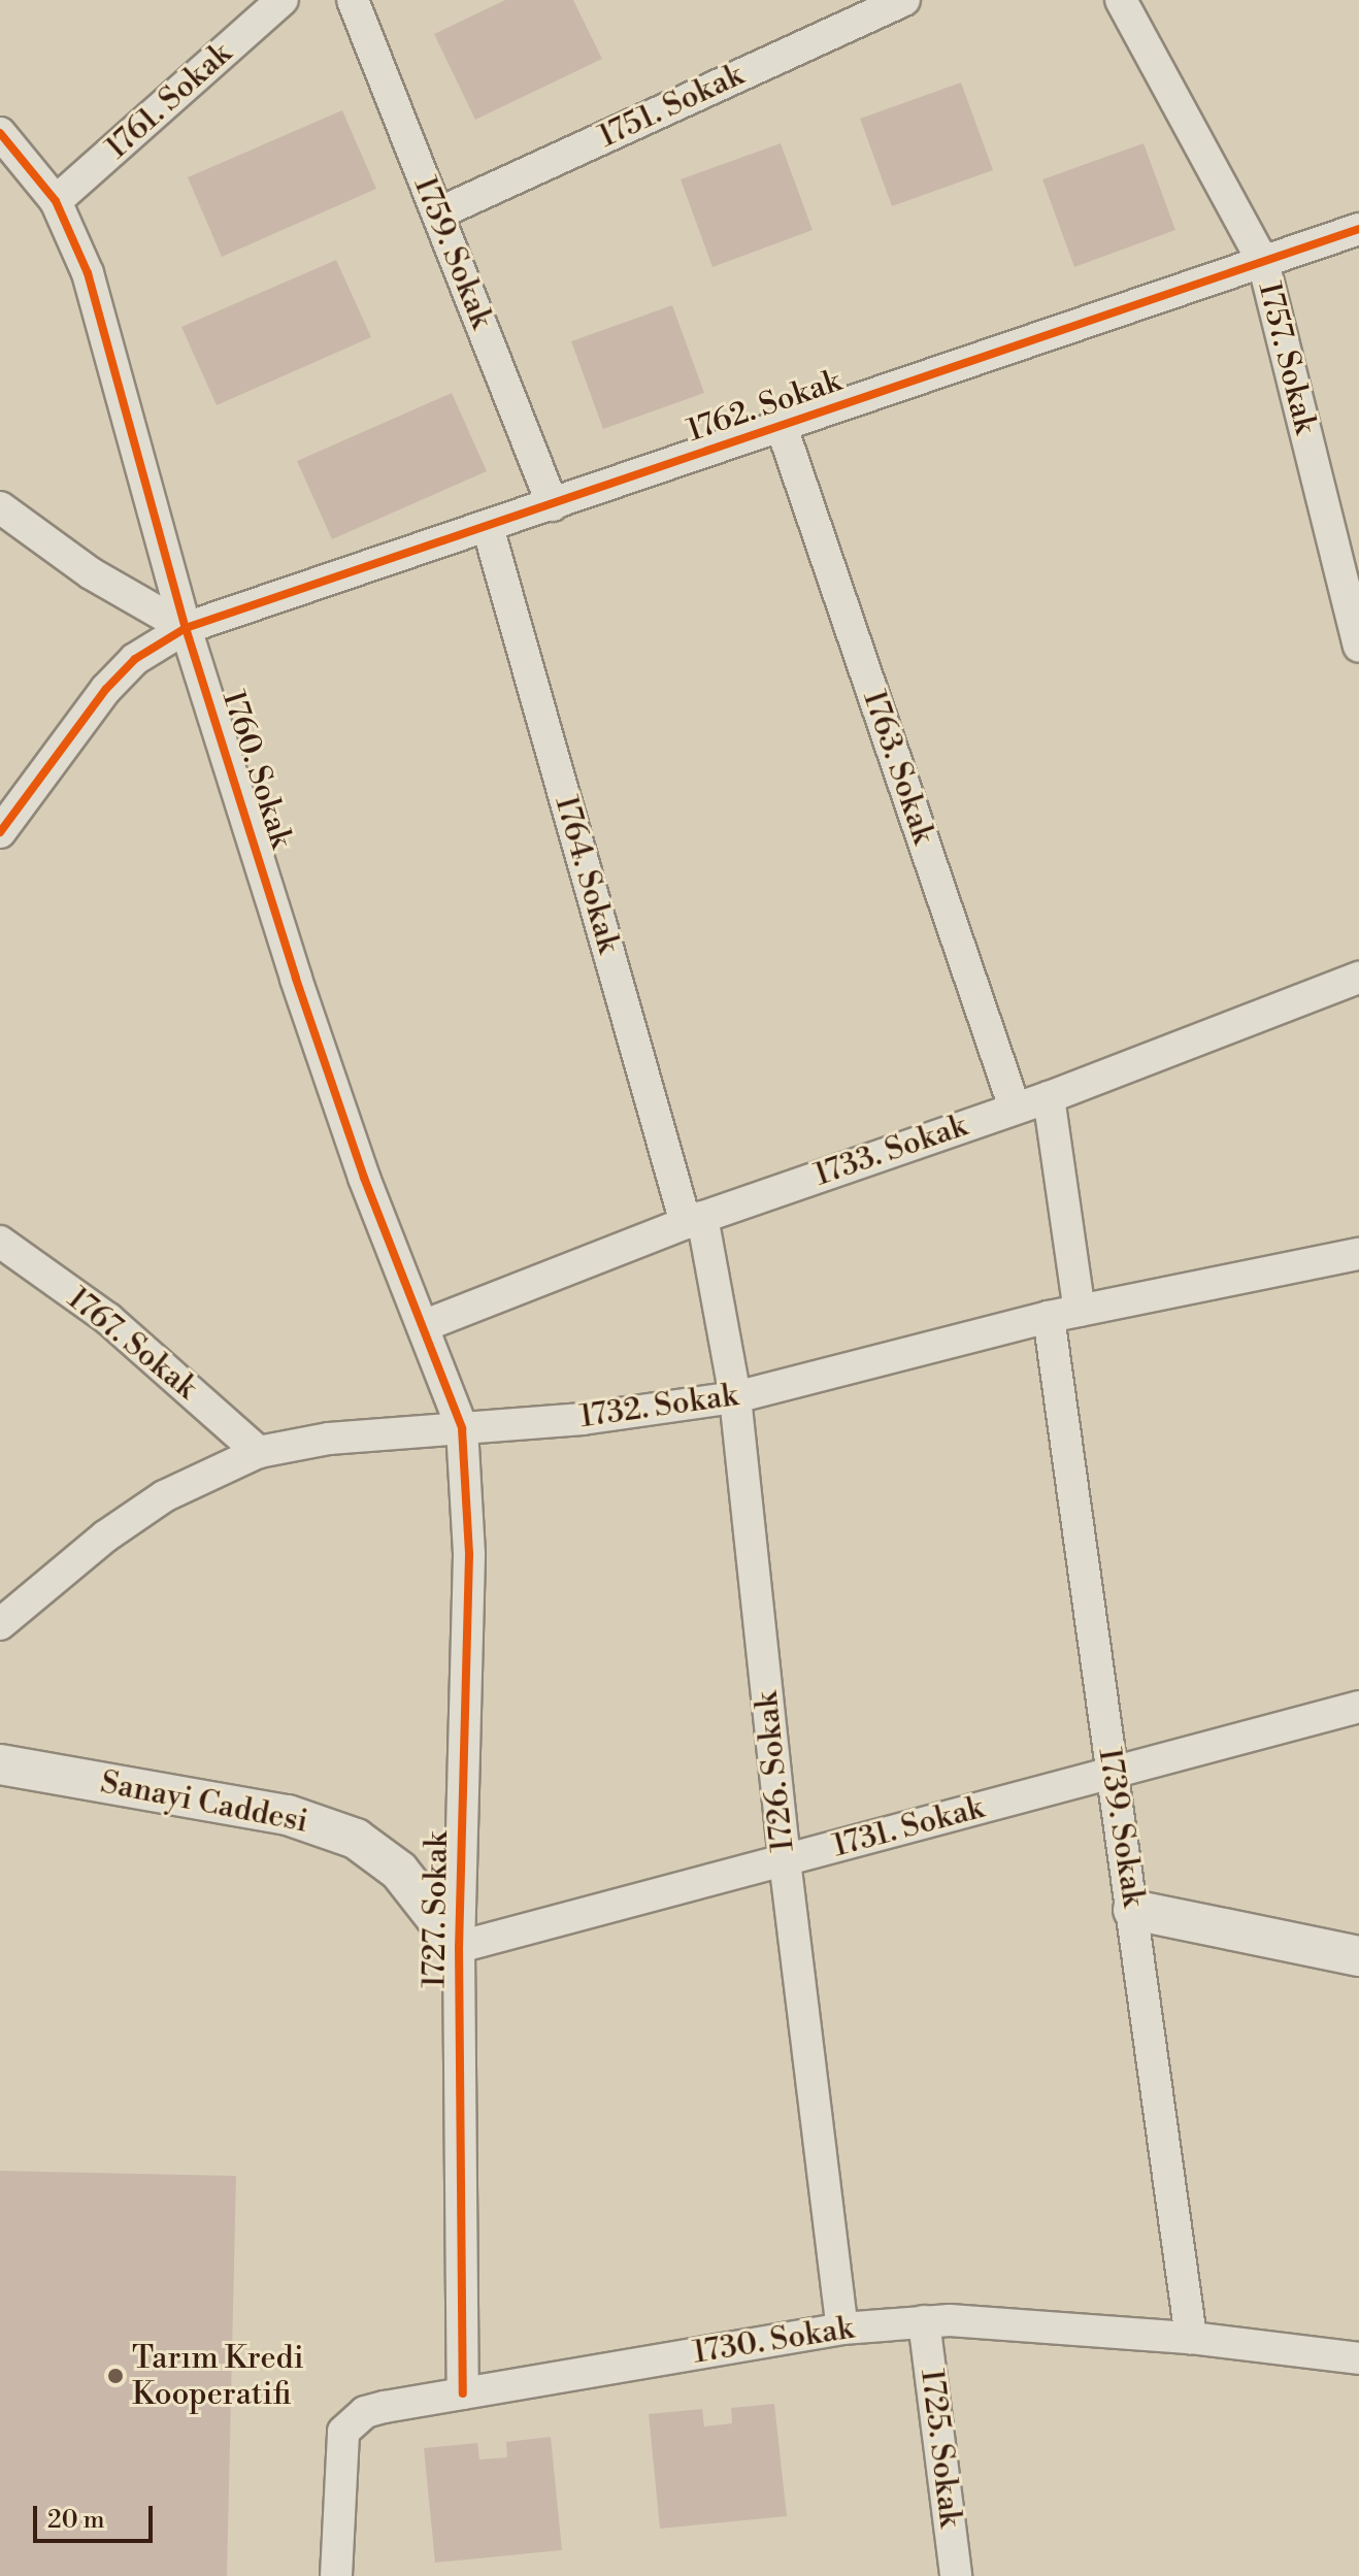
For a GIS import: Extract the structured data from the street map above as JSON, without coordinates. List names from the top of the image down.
{
  "streets": {
    "street": [
      "1761. Sokak",
      "1751. Sokak",
      "1759. Sokak",
      "1757. Sokak",
      "1762. Sokak",
      "1763. Sokak",
      "1760. Sokak",
      "1764. Sokak",
      "1733. Sokak",
      "1767. Sokak",
      "1732. Sokak",
      "1726. Sokak",
      "Sanayi Caddesi",
      "1731. Sokak",
      "1739. Sokak",
      "1727. Sokak",
      "1730. Sokak",
      "1725. Sokak"
    ]
  },
  "crossings": [
    ["1761. Sokak", "1760. Sokak"],
    ["1751. Sokak", "1759. Sokak"],
    ["1759. Sokak", "1762. Sokak"],
    ["1757. Sokak", "1762. Sokak"],
    ["1762. Sokak", "1763. Sokak"],
    ["1762. Sokak", "1760. Sokak"],
    ["1762. Sokak", "1764. Sokak"],
    ["1763. Sokak", "1733. Sokak"],
    ["1760. Sokak", "1733. Sokak"],
    ["1760. Sokak", "1732. Sokak"],
    ["1760. Sokak", "1727. Sokak"],
    ["1764. Sokak", "1733. Sokak"],
    ["1764. Sokak", "1726. Sokak"],
    ["1733. Sokak", "1726. Sokak"],
    ["1767. Sokak", "1732. Sokak"],
    ["1732. Sokak", "1726. Sokak"],
    ["1732. Sokak", "1739. Sokak"],
    ["1732. Sokak", "1727. Sokak"],
    ["1726. Sokak", "1731. Sokak"],
    ["1726. Sokak", "1730. Sokak"],
    ["Sanayi Caddesi", "1731. Sokak"],
    ["Sanayi Caddesi", "1727. Sokak"],
    ["1731. Sokak", "1739. Sokak"],
    ["1731. Sokak", "1727. Sokak"],
    ["1739. Sokak", "1730. Sokak"],
    ["1727. Sokak", "1730. Sokak"],
    ["1730. Sokak", "1725. Sokak"]
  ],
  "places": ["Tarım Kredi Kooperatifi"],
  "scale_bar": "20 m"
}
